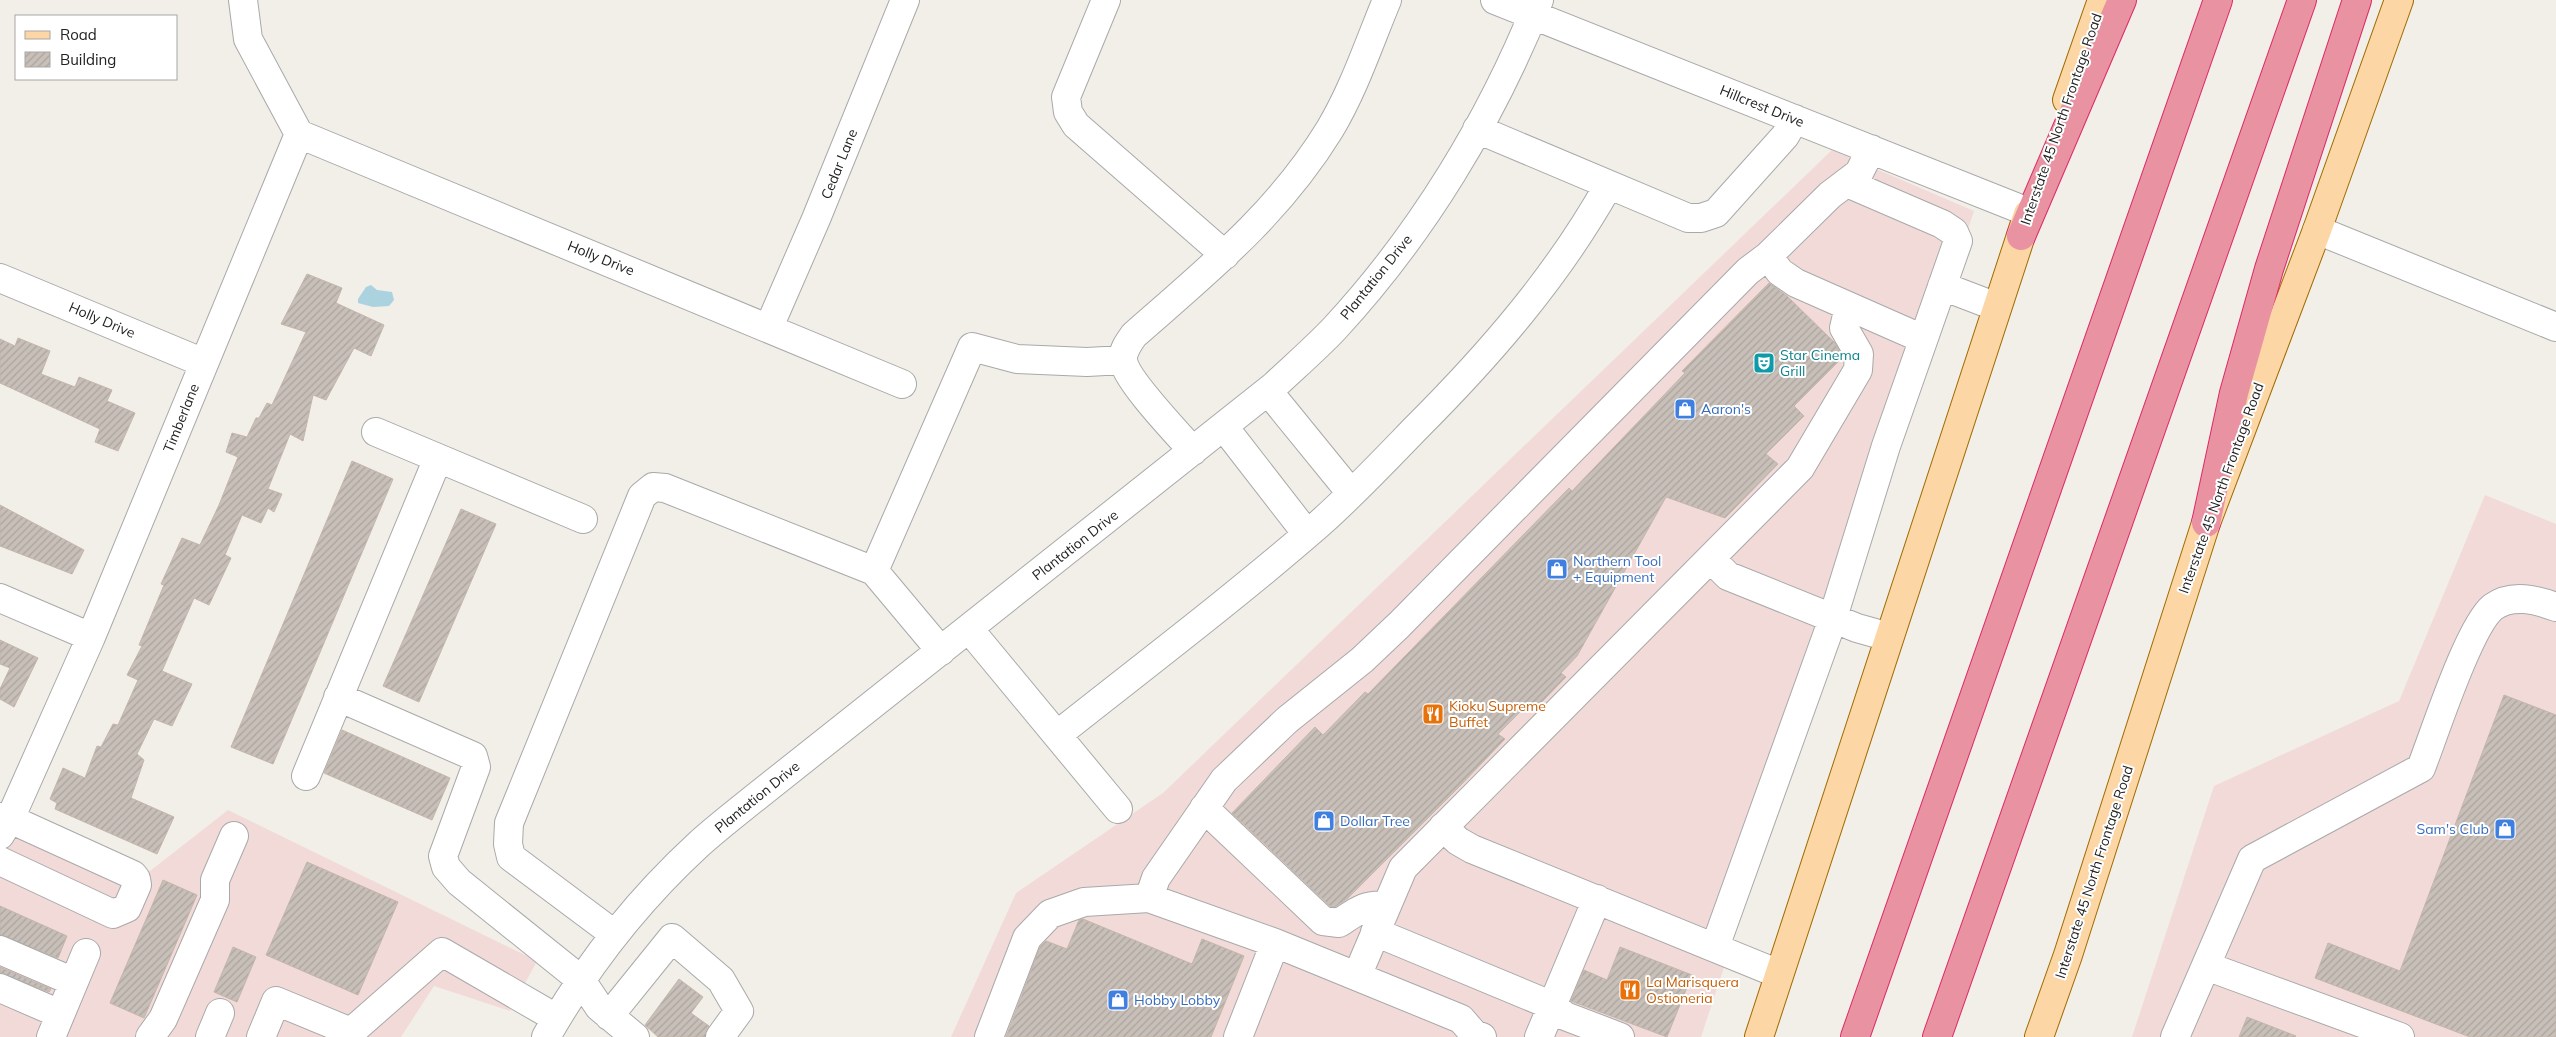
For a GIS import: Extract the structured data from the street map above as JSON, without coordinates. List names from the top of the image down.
{
  "streets": {
    "main road": ["Interstate 45 North Frontage Road"],
    "street": [
      "Hillcrest Drive",
      "Cedar Lane",
      "Holly Drive",
      "Plantation Drive",
      "Timberlane"
    ]
  },
  "crossings": [
    ["Hillcrest Drive", "Interstate 45 North Frontage Road"],
    ["Hillcrest Drive", "Plantation Drive"],
    ["Cedar Lane", "Holly Drive"],
    ["Holly Drive", "Timberlane"]
  ],
  "places": {
    "theatre": ["Star Cinema Grill"],
    "shop": [
      "Aaron's",
      "Northern Tool + Equipment",
      "Dollar Tree",
      "Sam's Club",
      "Hobby Lobby"
    ],
    "restaurant": ["Kioku Supreme Buffet", "La Marisquera Ostioneria"]
  },
  "legend": ["Road", "Building"]
}
